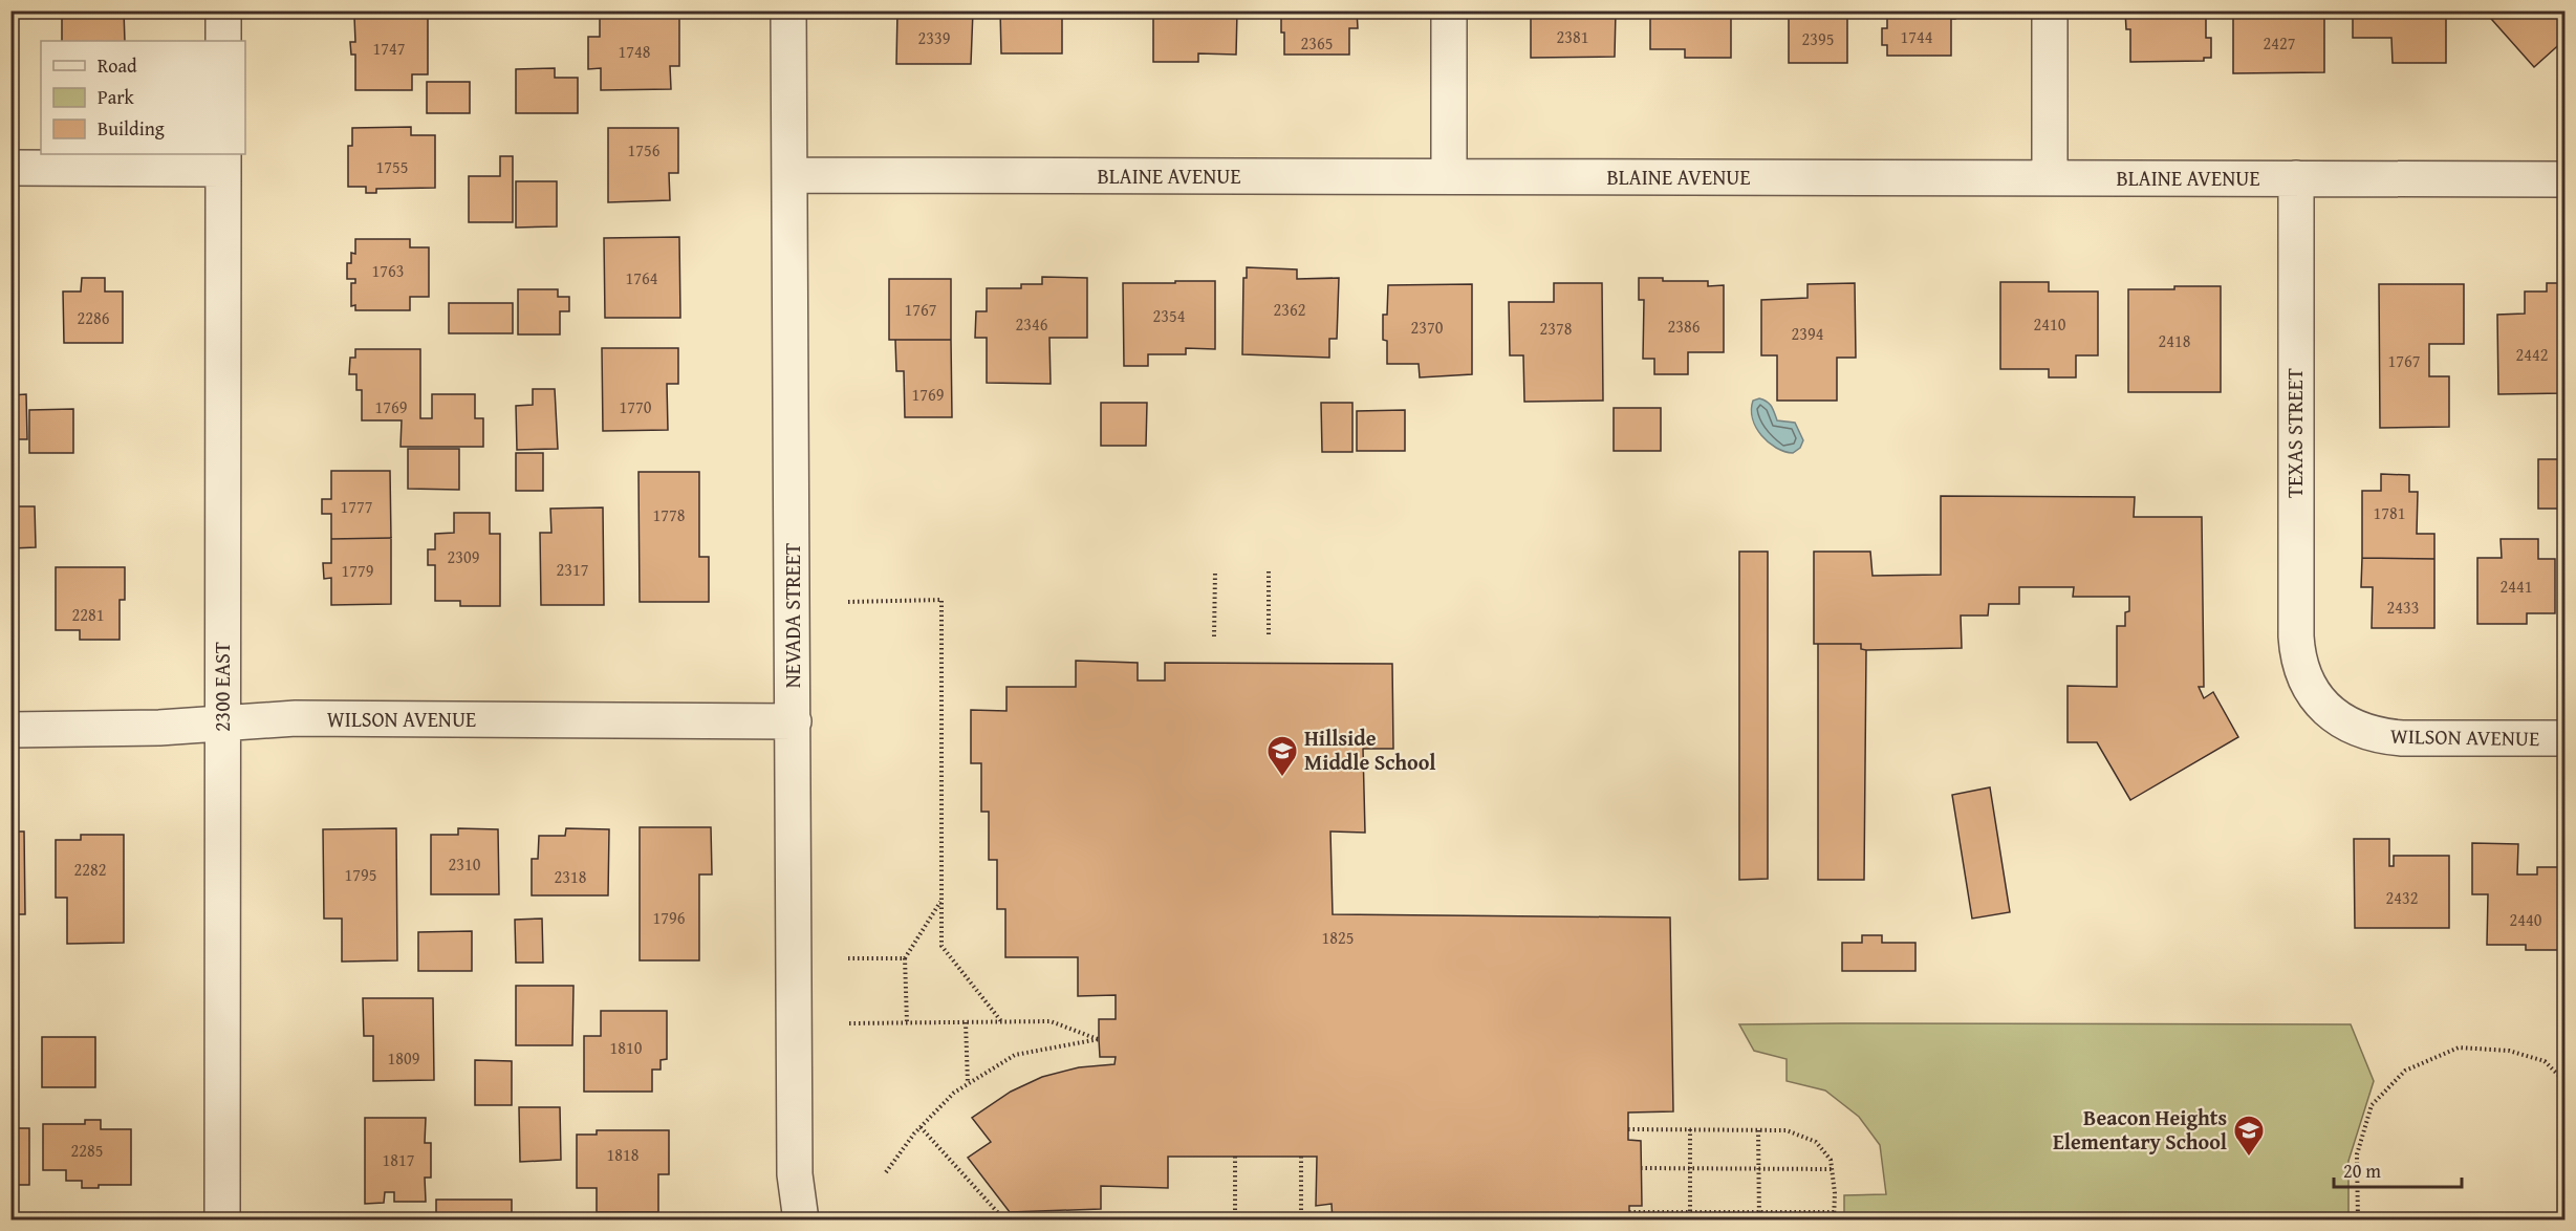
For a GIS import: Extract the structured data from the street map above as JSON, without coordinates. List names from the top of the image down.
{
  "streets": {
    "street": [
      "BLAINE AVENUE",
      "TEXAS STREET",
      "NEVADA STREET",
      "2300 EAST",
      "WILSON AVENUE"
    ]
  },
  "crossings": [
    ["BLAINE AVENUE", "TEXAS STREET"],
    ["BLAINE AVENUE", "NEVADA STREET"],
    ["TEXAS STREET", "WILSON AVENUE"],
    ["NEVADA STREET", "WILSON AVENUE"],
    ["2300 EAST", "WILSON AVENUE"]
  ],
  "places": {
    "school or university": ["Hillside Middle School", "Beacon Heights Elementary School"]
  },
  "house_numbers": [
    "2381",
    "1744",
    "2339",
    "2395",
    "2365",
    "2427",
    "1747",
    "1748",
    "1756",
    "1755",
    "1763",
    "1764",
    "1767",
    "2362",
    "2354",
    "2286",
    "2346",
    "2410",
    "2386",
    "2370",
    "2378",
    "2394",
    "2418",
    "2442",
    "1767",
    "1769",
    "1769",
    "1770",
    "1777",
    "1781",
    "1778",
    "2309",
    "2317",
    "1779",
    "2441",
    "2433",
    "2281",
    "2310",
    "2282",
    "1795",
    "2318",
    "2432",
    "1796",
    "2440",
    "1825",
    "1810",
    "1809",
    "2285",
    "1818",
    "1817"
  ],
  "legend": ["Road", "Park", "Building"],
  "scale_bar": "20 m"
}
